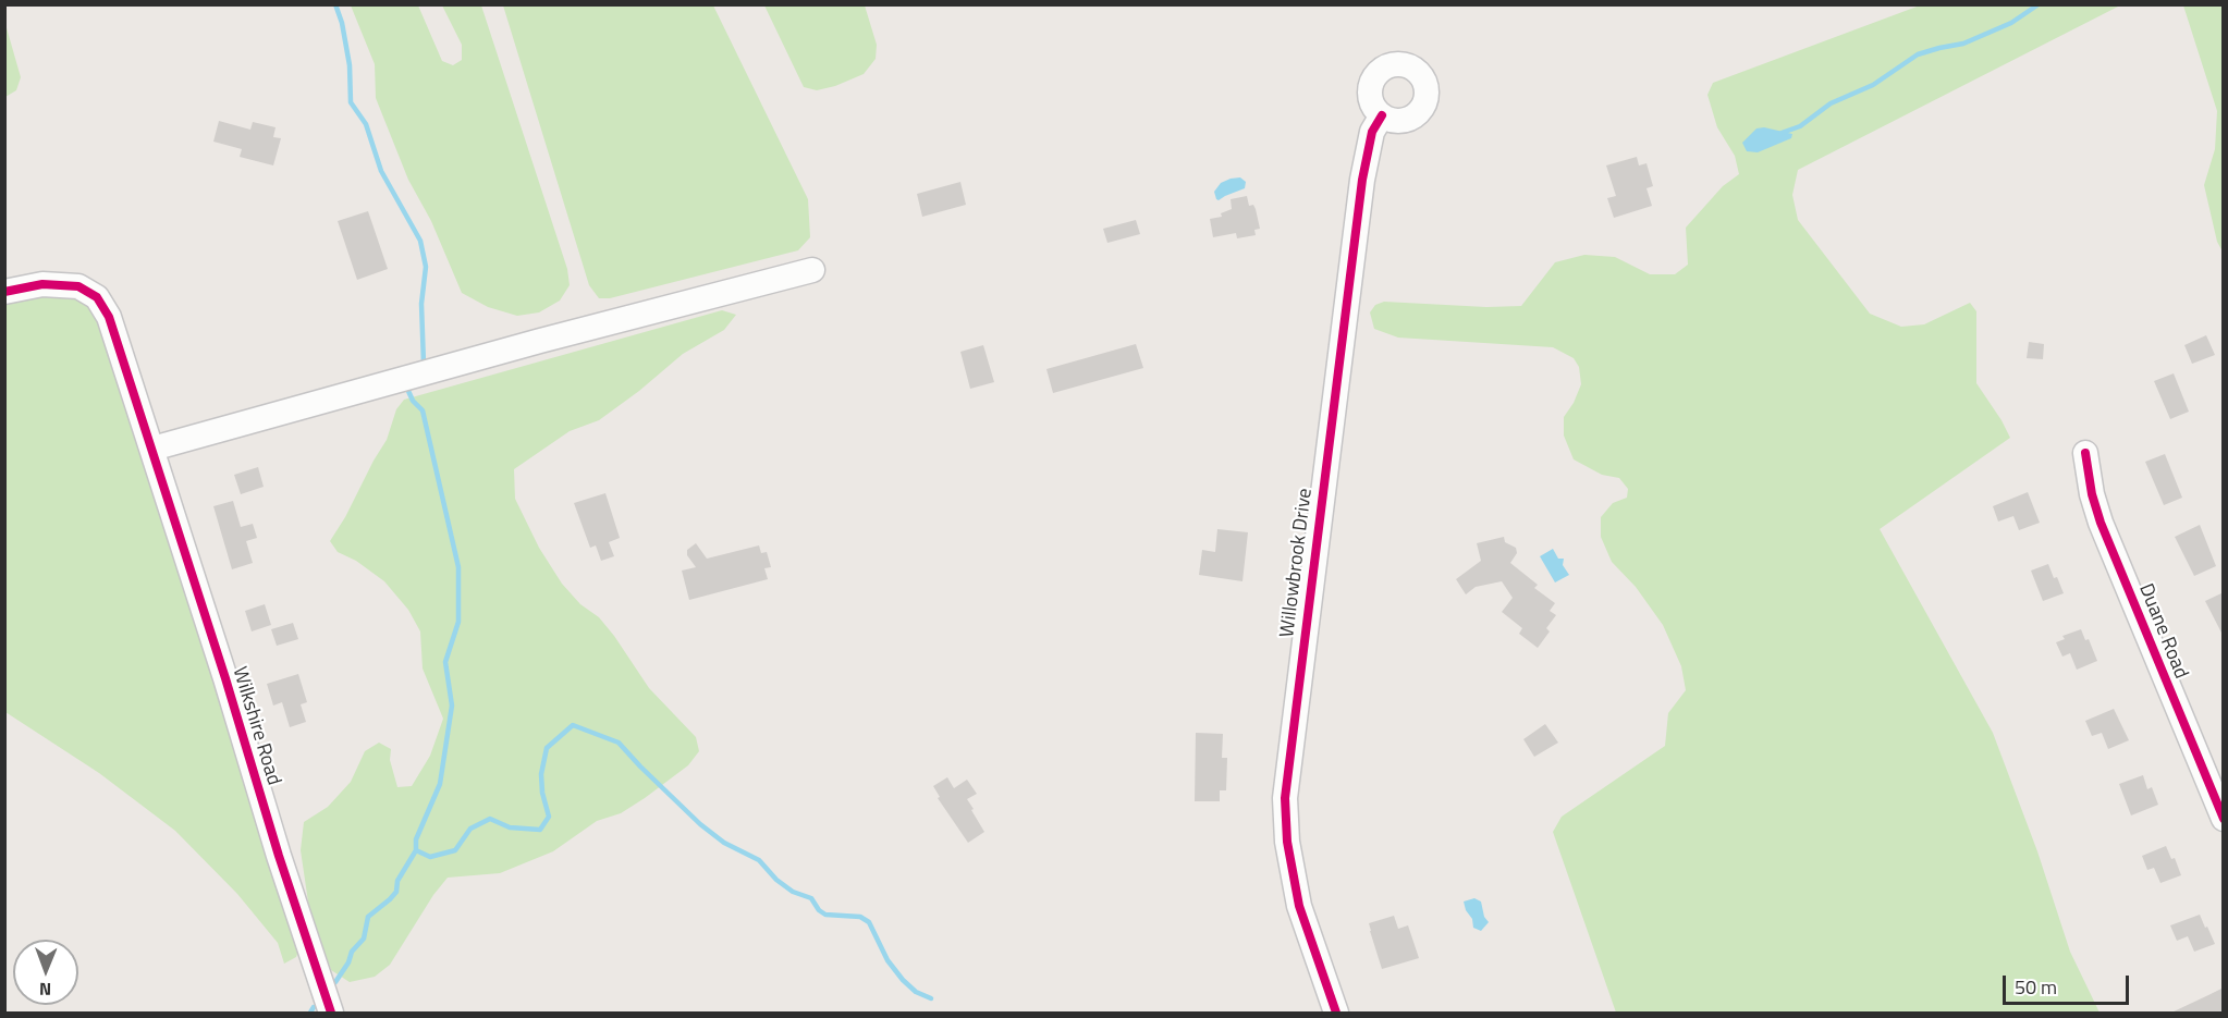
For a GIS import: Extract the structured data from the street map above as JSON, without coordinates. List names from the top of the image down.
{
  "streets": {
    "street": ["Willowbrook Drive", "Duane Road", "Wilkshire Road"]
  },
  "scale_bar": "50 m",
  "north": "bottom"
}
